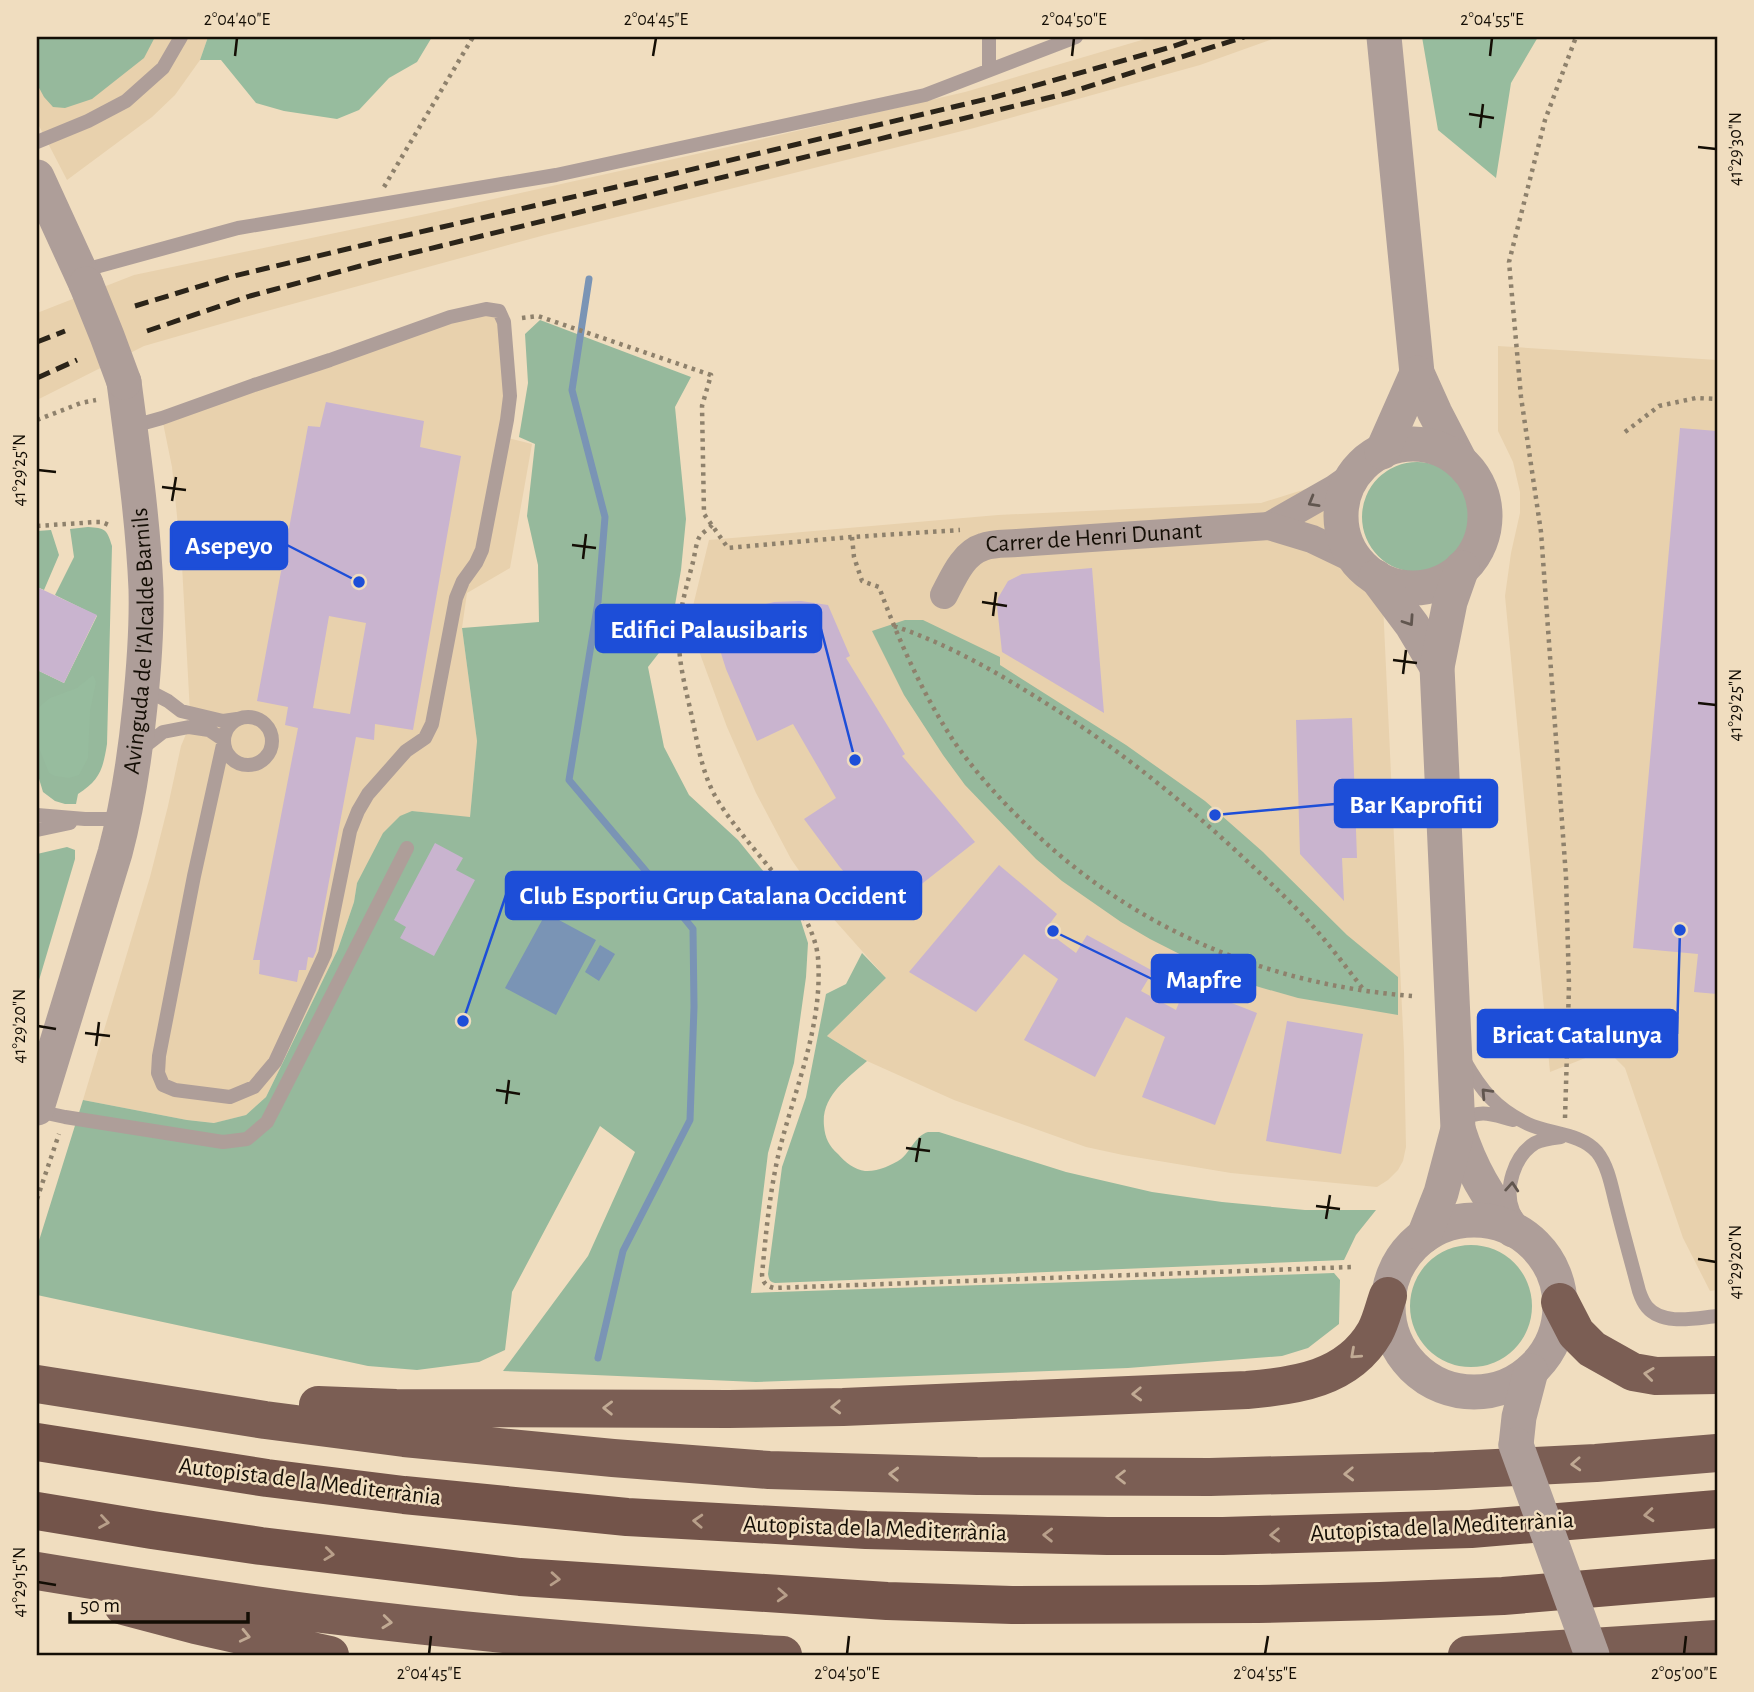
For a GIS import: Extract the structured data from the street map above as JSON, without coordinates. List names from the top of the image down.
{
  "streets": {
    "highway": ["Autopista de la Mediterrània"],
    "street": ["Carrer de Henri Dunant", "Avinguda de l'Alcalde Barnils"]
  },
  "places": [
    "Asepeyo",
    "Edifici Palausibaris",
    "Bar Kaprofiti",
    "Bricat Catalunya",
    "Mapfre",
    "Club Esportiu Grup Catalana Occident"
  ],
  "scale_bar": "50 m",
  "coordinates": [
    "2°04'40\"E",
    "2°04'45\"E",
    "2°04'50\"E",
    "2°04'55\"E",
    "41°29'30\"N",
    "41°29'25\"N",
    "41°29'20\"N",
    "41°29'15\"N",
    "2°05'00\"E"
  ]
}
